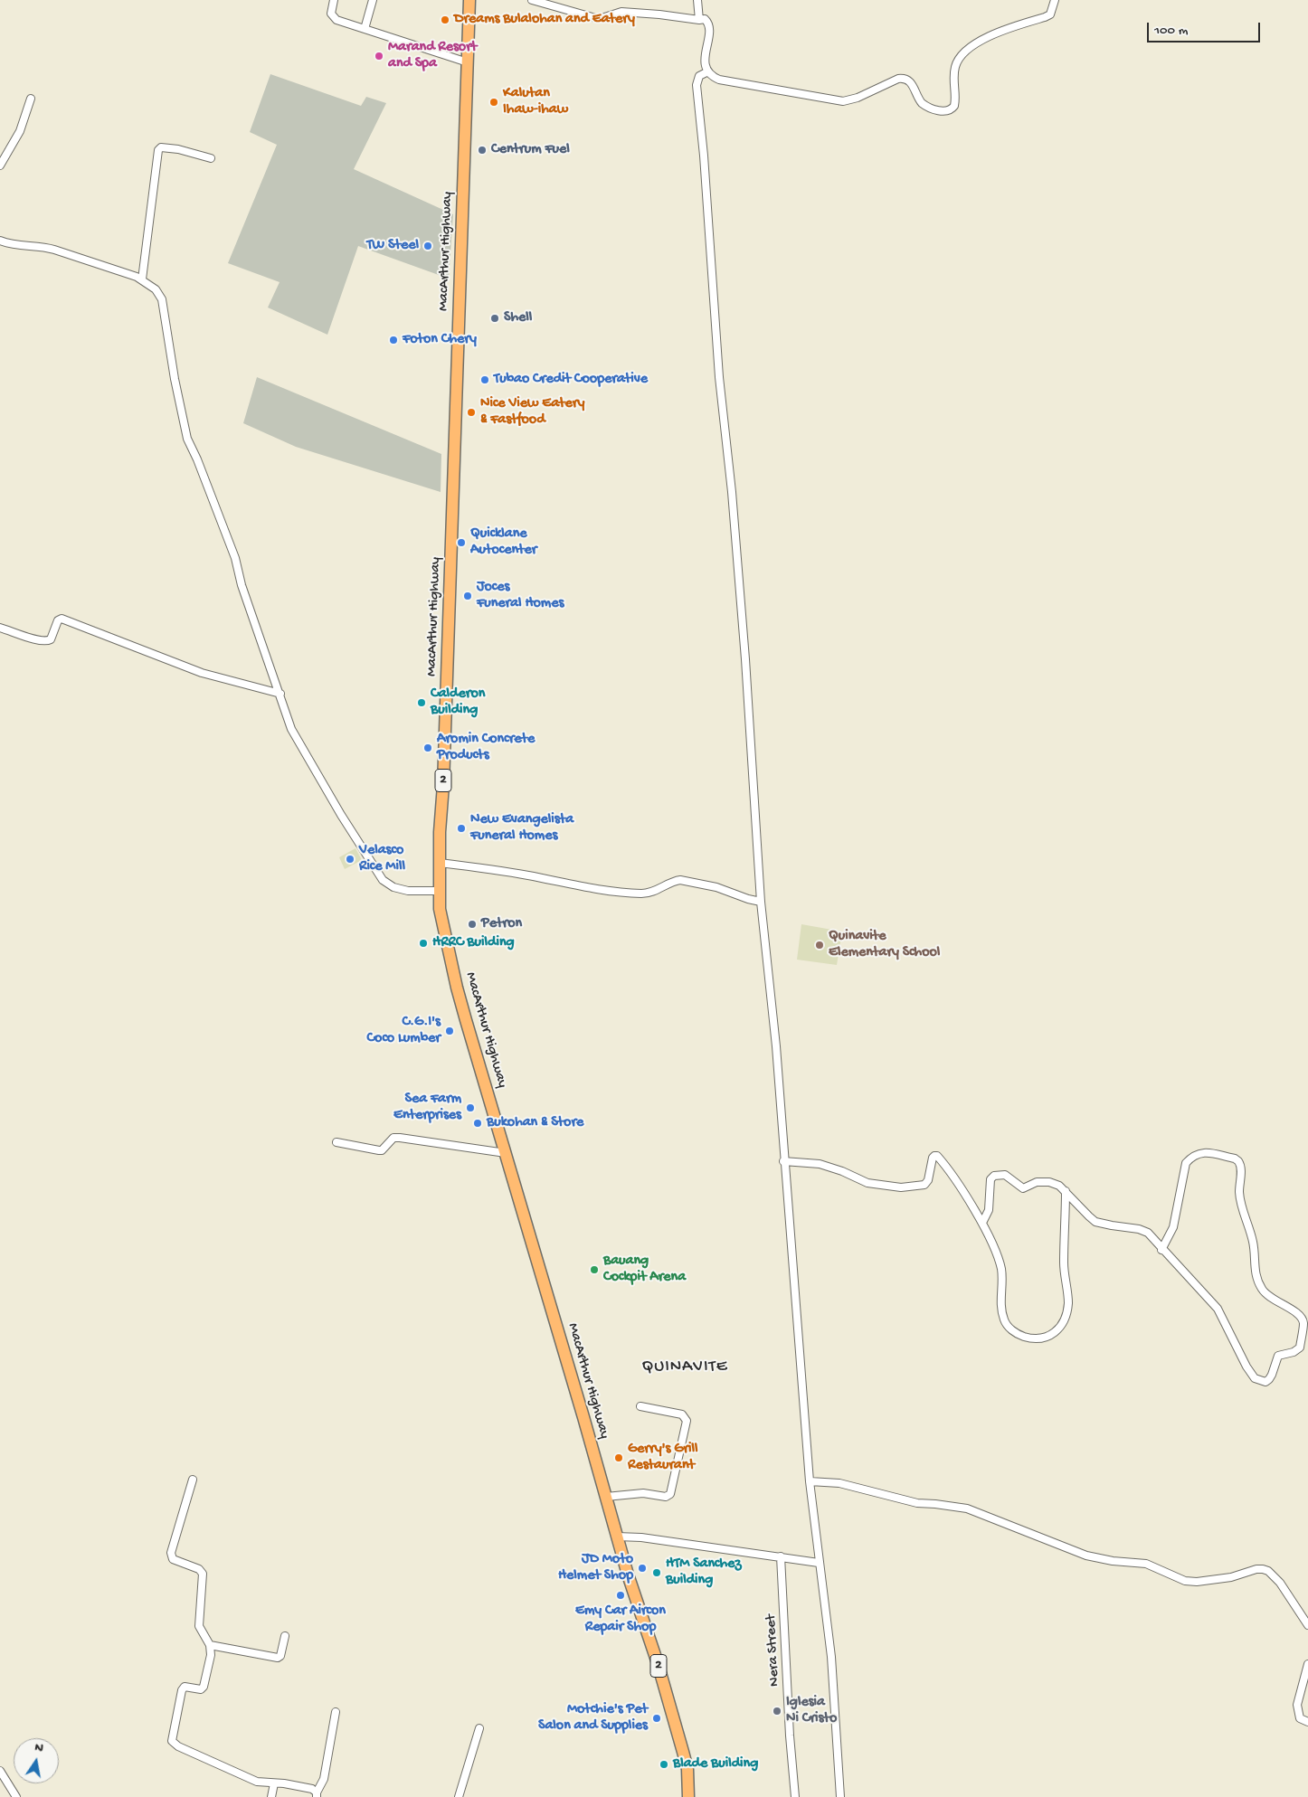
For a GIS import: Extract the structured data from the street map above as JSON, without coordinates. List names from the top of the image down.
{
  "streets": {
    "highway": ["MacArthur Highway", "2"],
    "street": ["Nera Street"]
  },
  "districts": ["QUINAVITE"],
  "places": [
    "Dreams Bulalohan and Eatery",
    "Marand Resort and Spa",
    "Kalutan Ihaw-ihaw",
    "Centrum Fuel",
    "TW Steel",
    "Shell",
    "Foton Chery",
    "Tubao Credit Cooperative",
    "Nice View Eatery & Fastfood",
    "Quicklane Autocenter",
    "Joces Funeral Homes",
    "Calderon Building",
    "Aromin Concrete Products",
    "New Evangelista Funeral Homes",
    "Velasco Rice Mill",
    "Petron",
    "HRRC Building",
    "Quinavite Elementary School",
    "C.G.I's Coco Lumber",
    "Sea Farm Enterprises",
    "Bukohan & Store",
    "Bauang Cockpit Arena",
    "Gerry's Grill Restaurant",
    "JD Moto Helmet Shop",
    "HTM Sanchez Building",
    "Emy Car Aircon Repair Shop",
    "Iglesia Ni Cristo",
    "Motchie's Pet Salon and Supplies",
    "Blade Building"
  ],
  "scale_bar": "100 m",
  "north": "top"
}
